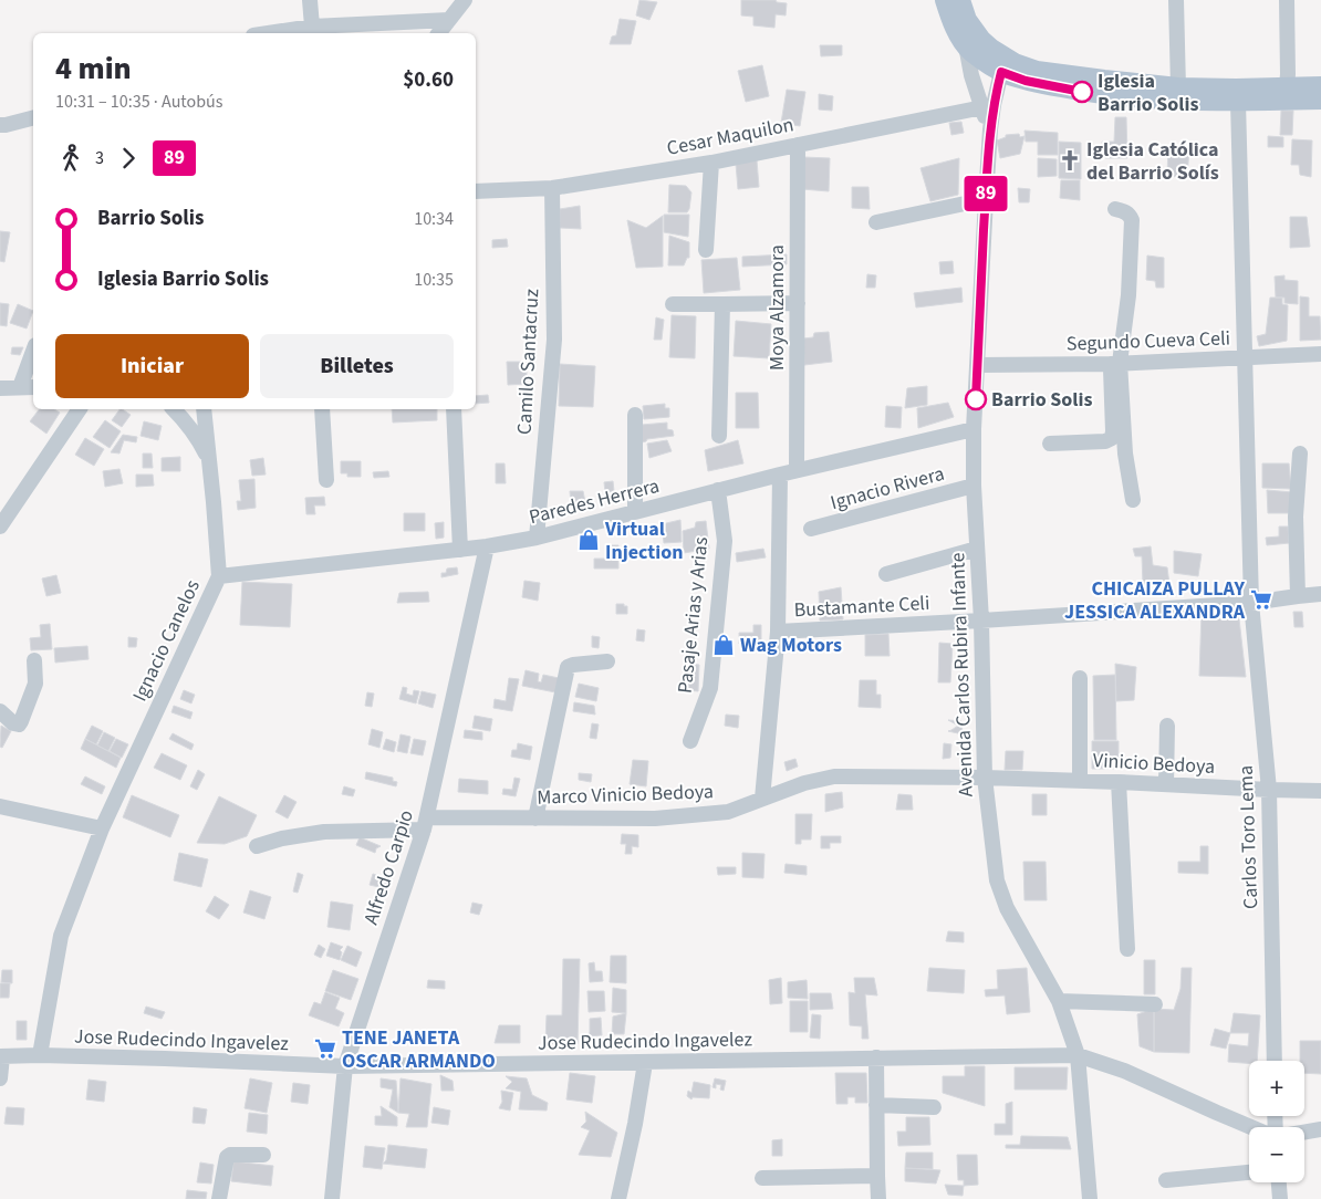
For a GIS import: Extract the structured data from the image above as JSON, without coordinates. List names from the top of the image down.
{
  "streets": {
    "street": [
      "Cesar Maquilon",
      "Moya Alzamora",
      "Segundo Cueva Celi",
      "Camilo Santacruz",
      "Ignacio Rivera",
      "Paredes Herrera",
      "Bustamante Celi",
      "Pasaje Arias y Arias",
      "Ignacio Canelos",
      "Avenida Carlos Rubira Infante",
      "Vinicio Bedoya",
      "Marco Vinicio Bedoya",
      "Carlos Toro Lema",
      "Alfredo Carpio",
      "Jose Rudecindo Ingavelez"
    ]
  },
  "crossings": [
    ["Cesar Maquilon", "Moya Alzamora"],
    ["Cesar Maquilon", "Camilo Santacruz"],
    ["Cesar Maquilon", "Avenida Carlos Rubira Infante"],
    ["Moya Alzamora", "Paredes Herrera"],
    ["Segundo Cueva Celi", "Avenida Carlos Rubira Infante"],
    ["Segundo Cueva Celi", "Carlos Toro Lema"],
    ["Camilo Santacruz", "Paredes Herrera"],
    ["Ignacio Rivera", "Avenida Carlos Rubira Infante"],
    ["Paredes Herrera", "Pasaje Arias y Arias"],
    ["Paredes Herrera", "Ignacio Canelos"],
    ["Paredes Herrera", "Avenida Carlos Rubira Infante"],
    ["Paredes Herrera", "Alfredo Carpio"],
    ["Bustamante Celi", "Avenida Carlos Rubira Infante"],
    ["Bustamante Celi", "Carlos Toro Lema"],
    ["Ignacio Canelos", "Jose Rudecindo Ingavelez"],
    ["Avenida Carlos Rubira Infante", "Vinicio Bedoya"],
    ["Avenida Carlos Rubira Infante", "Marco Vinicio Bedoya"],
    ["Avenida Carlos Rubira Infante", "Jose Rudecindo Ingavelez"],
    ["Vinicio Bedoya", "Marco Vinicio Bedoya"],
    ["Vinicio Bedoya", "Carlos Toro Lema"],
    ["Marco Vinicio Bedoya", "Alfredo Carpio"],
    ["Alfredo Carpio", "Jose Rudecindo Ingavelez"]
  ],
  "places": {
    "other": ["Iglesia Barrio Solis", "Barrio Solis"],
    "church": ["Iglesia Católica del Barrio Solís"],
    "shop": ["Virtual Injection", "Wag Motors"],
    "supermarket": ["CHICAIZA PULLAY JESSICA ALEXANDRA", "TENE JANETA OSCAR ARMANDO"]
  },
  "lines": ["bus line 89"],
  "page": {
    "on_map": "89",
    "heading": ["4 min", "10:31 – 10:35 · Autobús", "$0.60"],
    "legs": ["3", "89"],
    "list": [
      {
        "name": "Barrio Solis",
        "value": "10:34"
      },
      {
        "name": "Iglesia Barrio Solis",
        "value": "10:35"
      }
    ],
    "buttons": ["Iniciar", "Billetes"],
    "map_buttons": ["+", "−"]
  }
}
